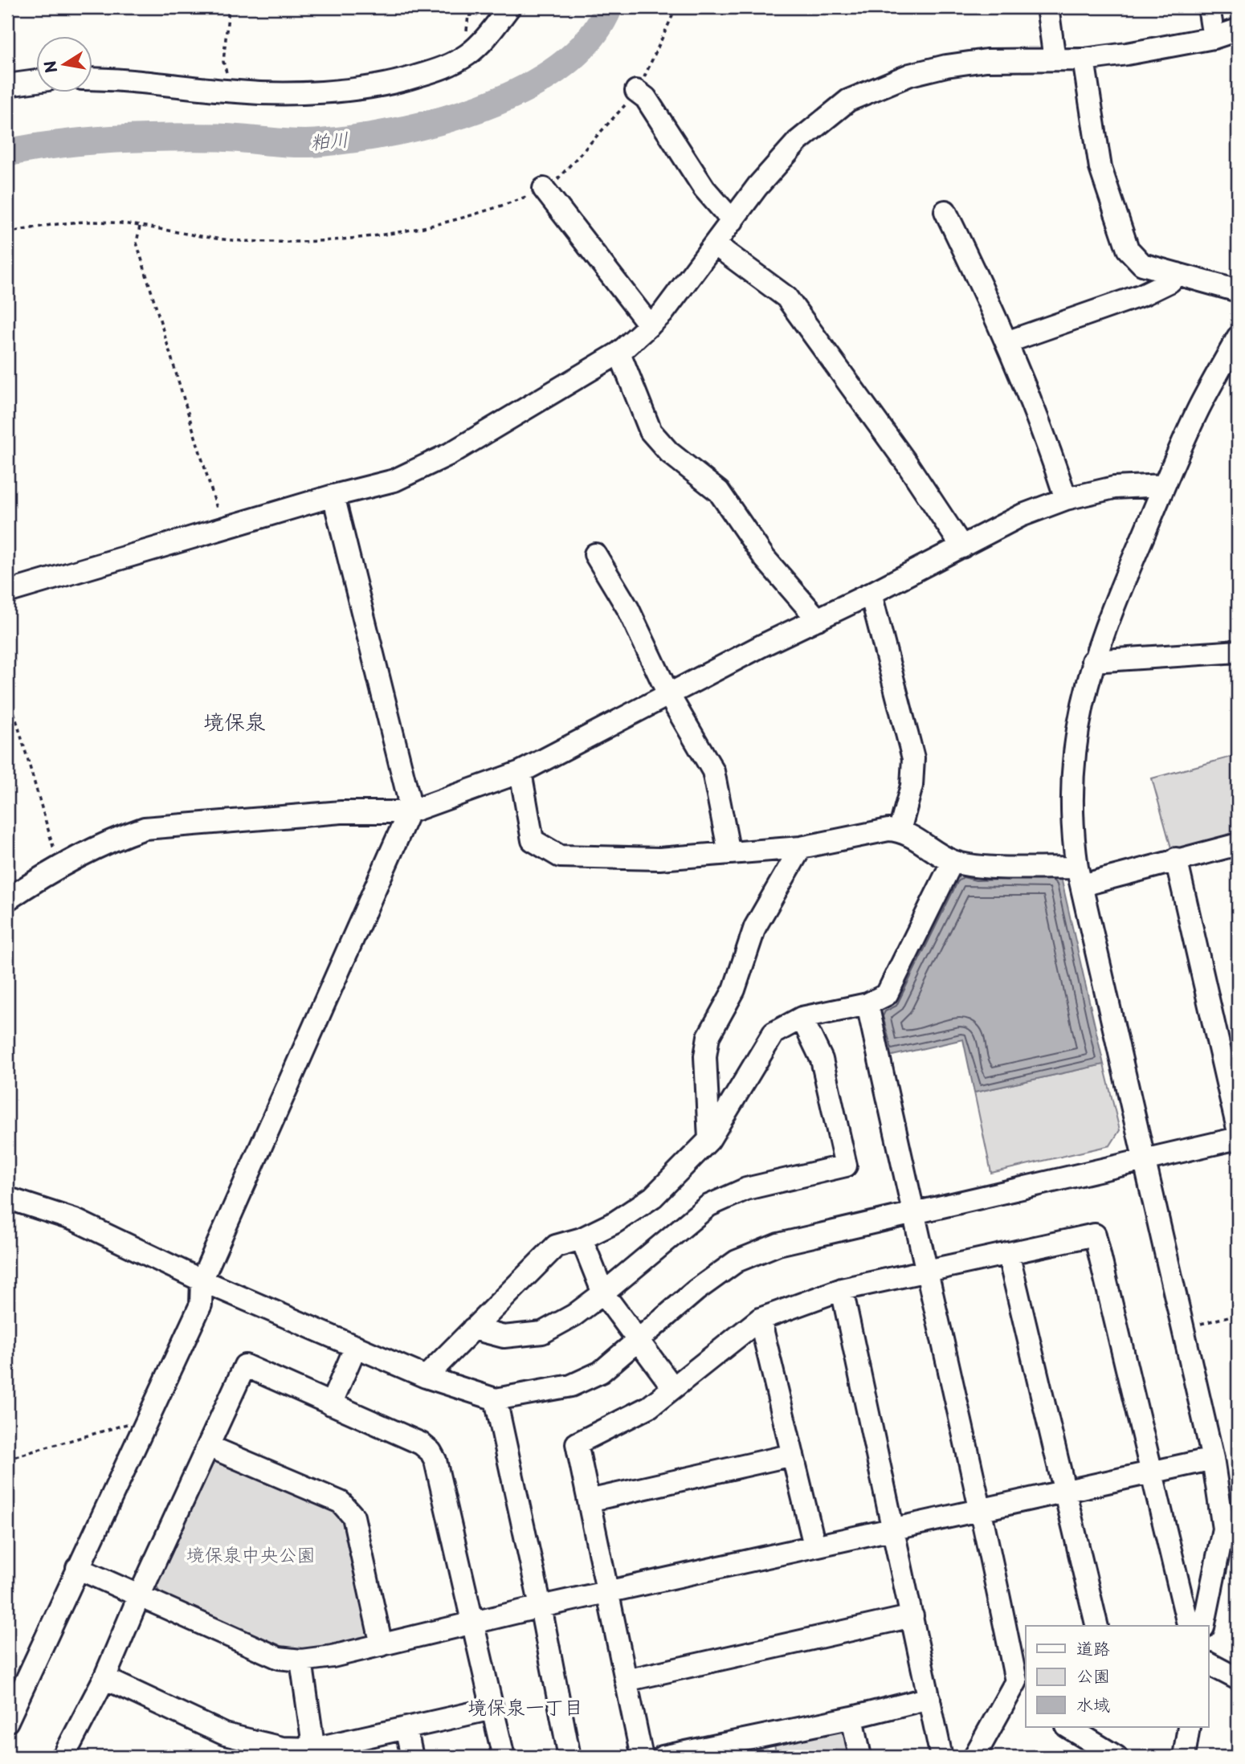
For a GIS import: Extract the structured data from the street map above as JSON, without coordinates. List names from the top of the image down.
{
  "districts": ["境保泉", "境保泉一丁目"],
  "water": ["粕川"],
  "parks": ["境保泉中央公園"],
  "legend": ["道路", "公園", "水域"],
  "north": "left"
}
